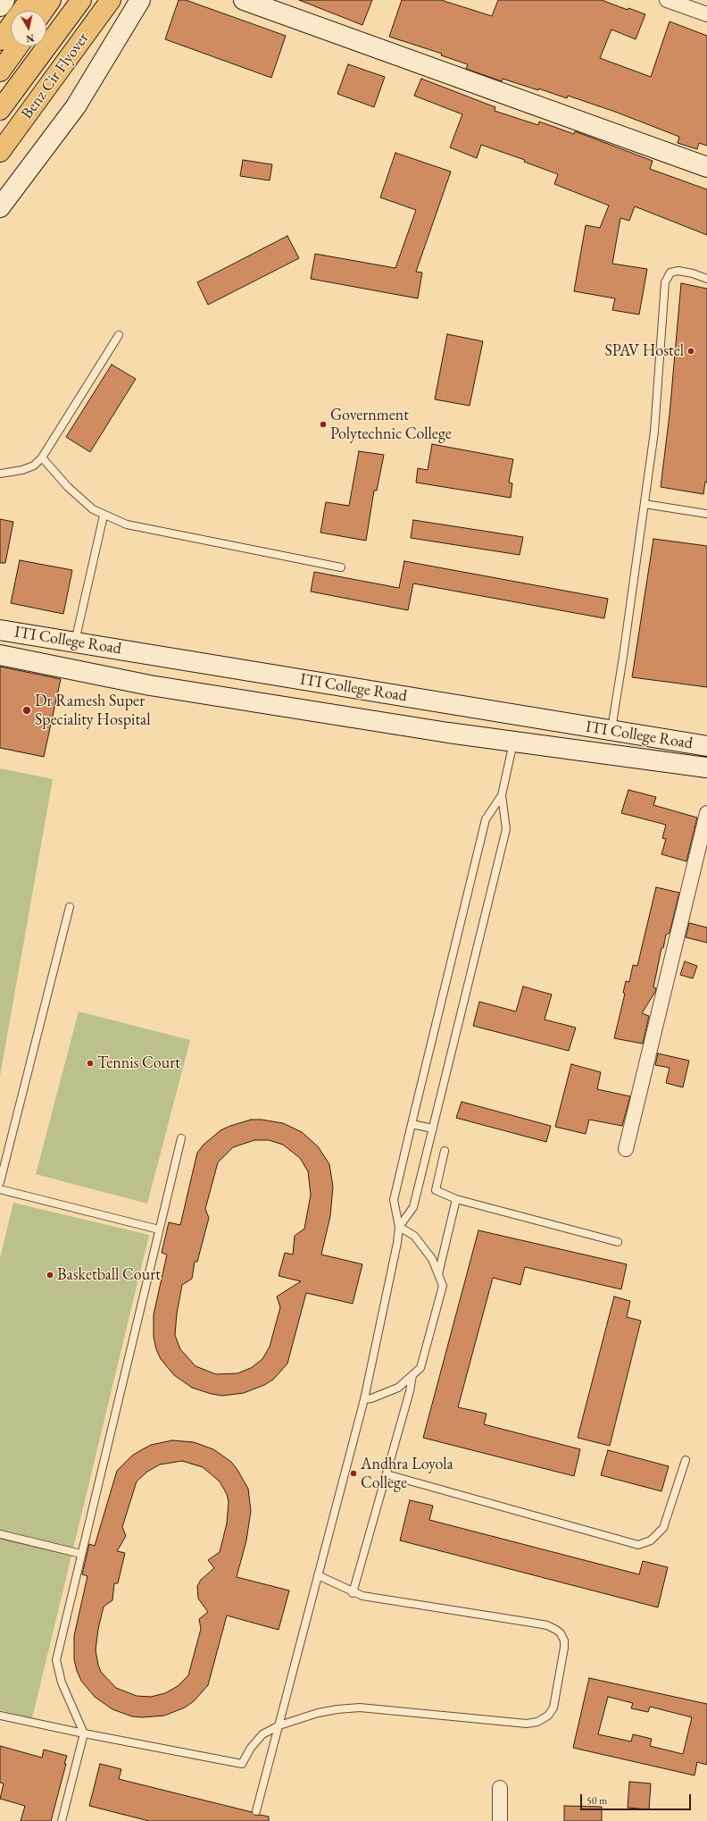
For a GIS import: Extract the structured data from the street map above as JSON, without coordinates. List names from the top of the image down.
{
  "streets": {
    "main road": ["Benz Cir Flyover"],
    "street": ["ITI College Road"]
  },
  "places": [
    "SPAV Hostel",
    "Government Polytechnic College",
    "Dr Ramesh Super Speciality Hospital",
    "Tennis Court",
    "Basketball Court",
    "Andhra Loyola College"
  ],
  "scale_bar": "50 m",
  "north": "bottom"
}
